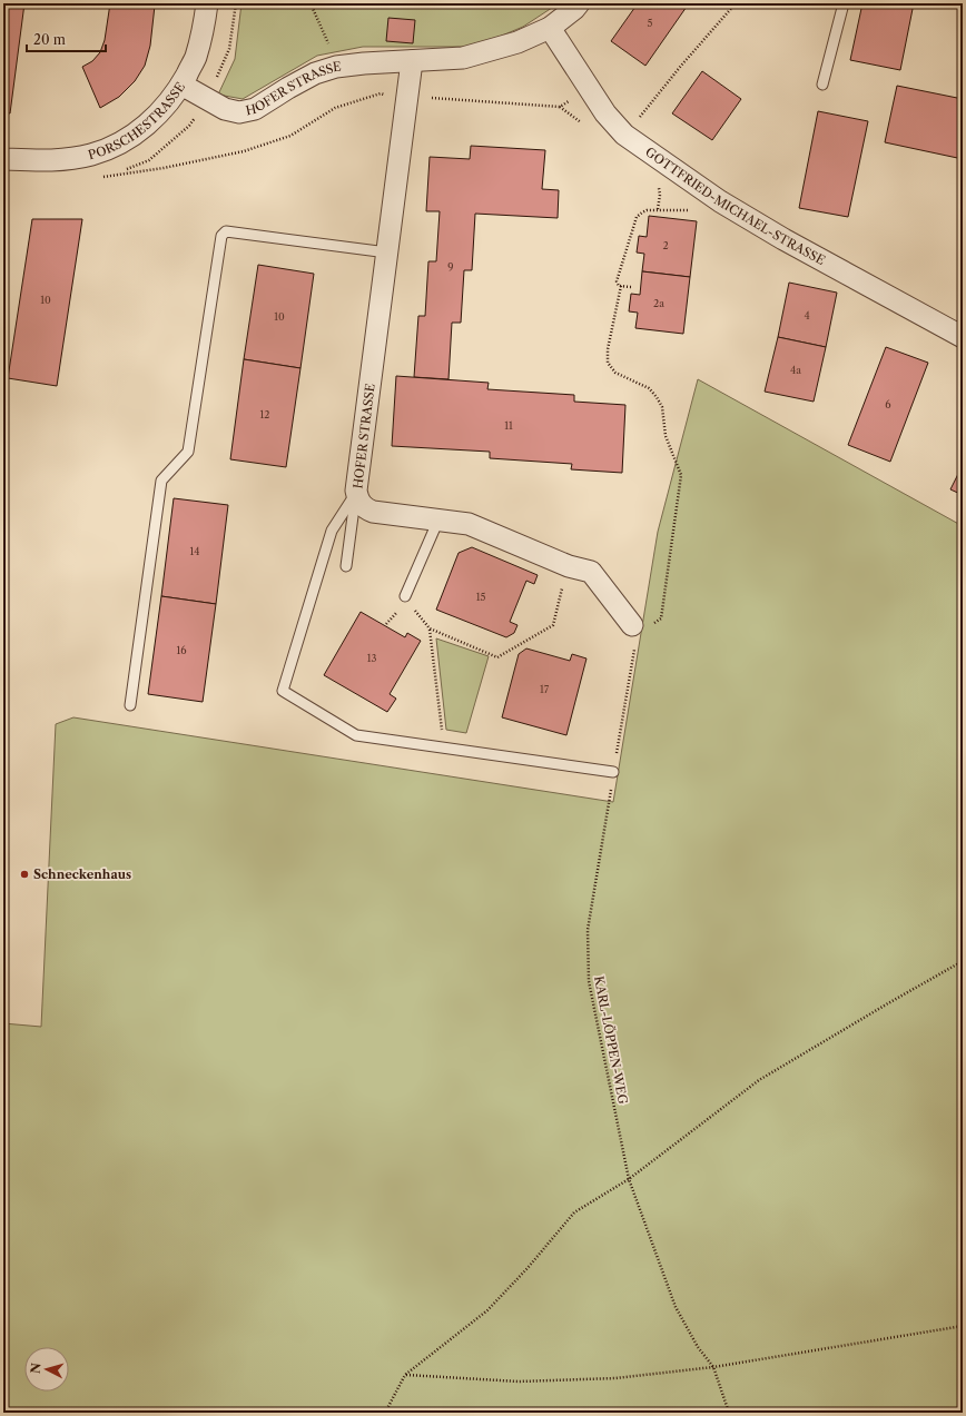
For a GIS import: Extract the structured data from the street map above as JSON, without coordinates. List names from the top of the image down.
{
  "streets": {
    "street": ["HOFER STRASSE", "PORSCHESTRASSE", "GOTTFRIED-MICHAEL-STRASSE"],
    "path": ["KARL-LÖPPEN-WEG"]
  },
  "crossings": [
    ["HOFER STRASSE", "PORSCHESTRASSE"],
    ["HOFER STRASSE", "GOTTFRIED-MICHAEL-STRASSE"],
    ["HOFER STRASSE", "KARL-LÖPPEN-WEG"]
  ],
  "places": ["Schneckenhaus"],
  "house_numbers": [
    "5",
    "2",
    "9",
    "10",
    "2a",
    "4",
    "10",
    "4a",
    "6",
    "12",
    "11",
    "14",
    "15",
    "16",
    "13",
    "17"
  ],
  "scale_bar": "20 m",
  "north": "left"
}
